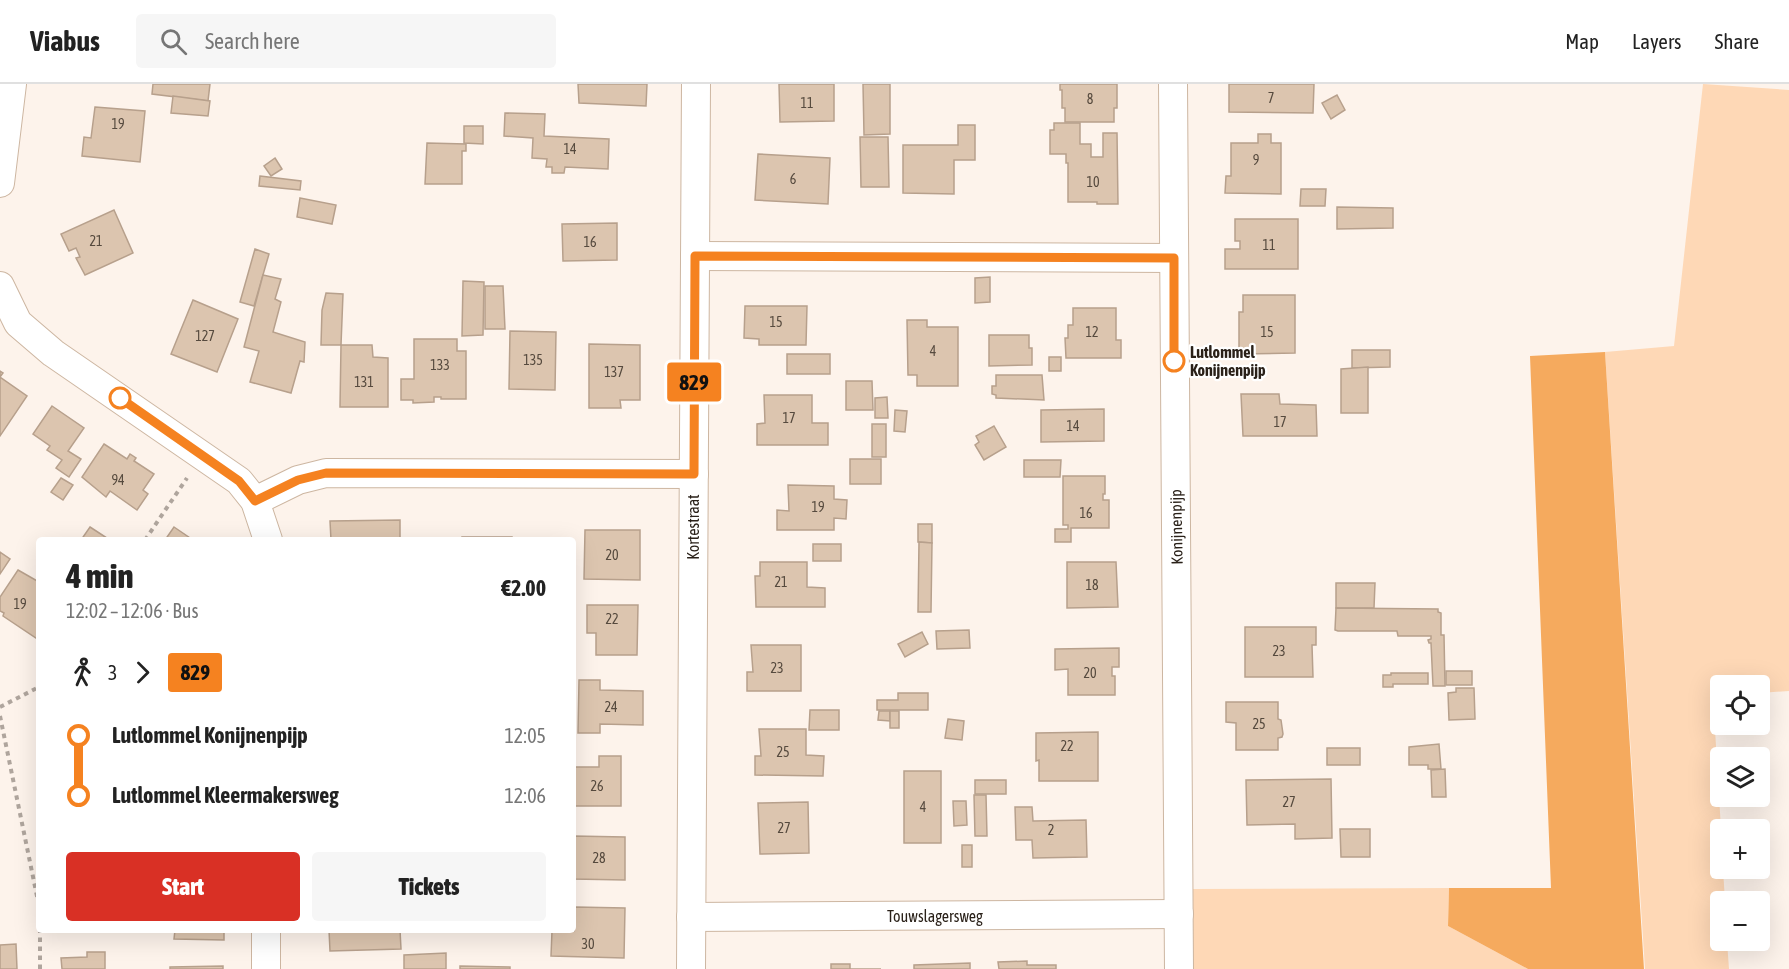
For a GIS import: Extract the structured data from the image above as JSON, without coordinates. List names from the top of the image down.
{
  "streets": {
    "street": ["Kortestraat", "Konijnenpijp", "Touwslagersweg"]
  },
  "crossings": [
    ["Kortestraat", "Touwslagersweg"],
    ["Konijnenpijp", "Touwslagersweg"]
  ],
  "places": ["Lutlommel Konijnenpijp"],
  "lines": ["bus line 829"],
  "house_numbers": [
    "7",
    "8",
    "11",
    "19",
    "14",
    "9",
    "6",
    "10",
    "21",
    "16",
    "11",
    "15",
    "12",
    "15",
    "127",
    "4",
    "135",
    "133",
    "137",
    "131",
    "17",
    "17",
    "14",
    "94",
    "19",
    "16",
    "20",
    "21",
    "18",
    "19",
    "22",
    "23",
    "23",
    "20",
    "24",
    "25",
    "22",
    "25",
    "26",
    "27",
    "4",
    "27",
    "2",
    "28",
    "30"
  ],
  "page": {
    "header": "Viabus",
    "search": "Search here",
    "nav": ["Map", "Layers", "Share"],
    "on_map": "829",
    "heading": ["4 min", "12:02 – 12:06 · Bus", "€2.00"],
    "legs": ["3", "829"],
    "map_buttons": ["+", "−"],
    "list": [
      {
        "name": "Lutlommel Konijnenpijp",
        "value": "12:05"
      },
      {
        "name": "Lutlommel Kleermakersweg",
        "value": "12:06"
      }
    ],
    "buttons": ["Start", "Tickets"]
  }
}
